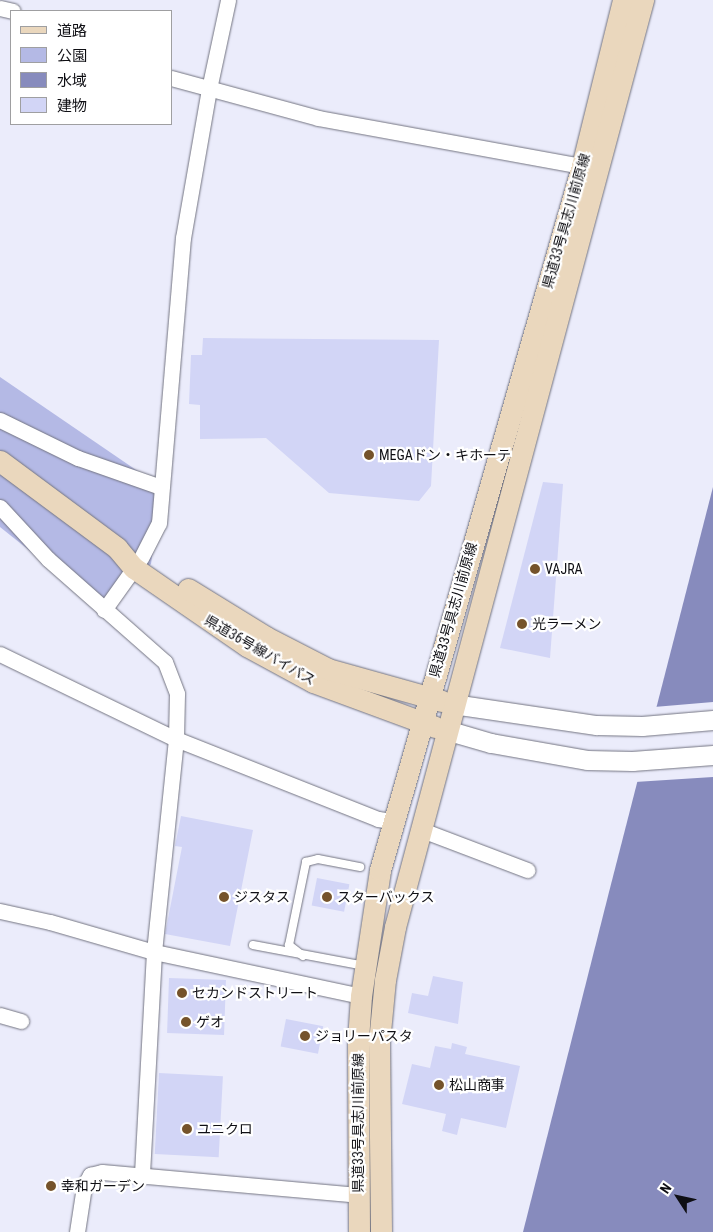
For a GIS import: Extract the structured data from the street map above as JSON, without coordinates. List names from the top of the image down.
{
  "streets": {
    "main road": ["県道33号具志川前原線", "県道36号線バイパス"]
  },
  "crossings": [
    ["県道33号具志川前原線", "県道36号線バイパス"]
  ],
  "places": [
    "MEGAドン・キホーテ",
    "VAJRA",
    "光ラーメン",
    "ジスタス",
    "スターバックス",
    "セカンドストリート",
    "ゲオ",
    "ジョリーパスタ",
    "松山商事",
    "ユニクロ",
    "幸和ガーデン"
  ],
  "legend": [
    "道路",
    "公園",
    "水域",
    "建物"
  ],
  "north": "top left"
}
